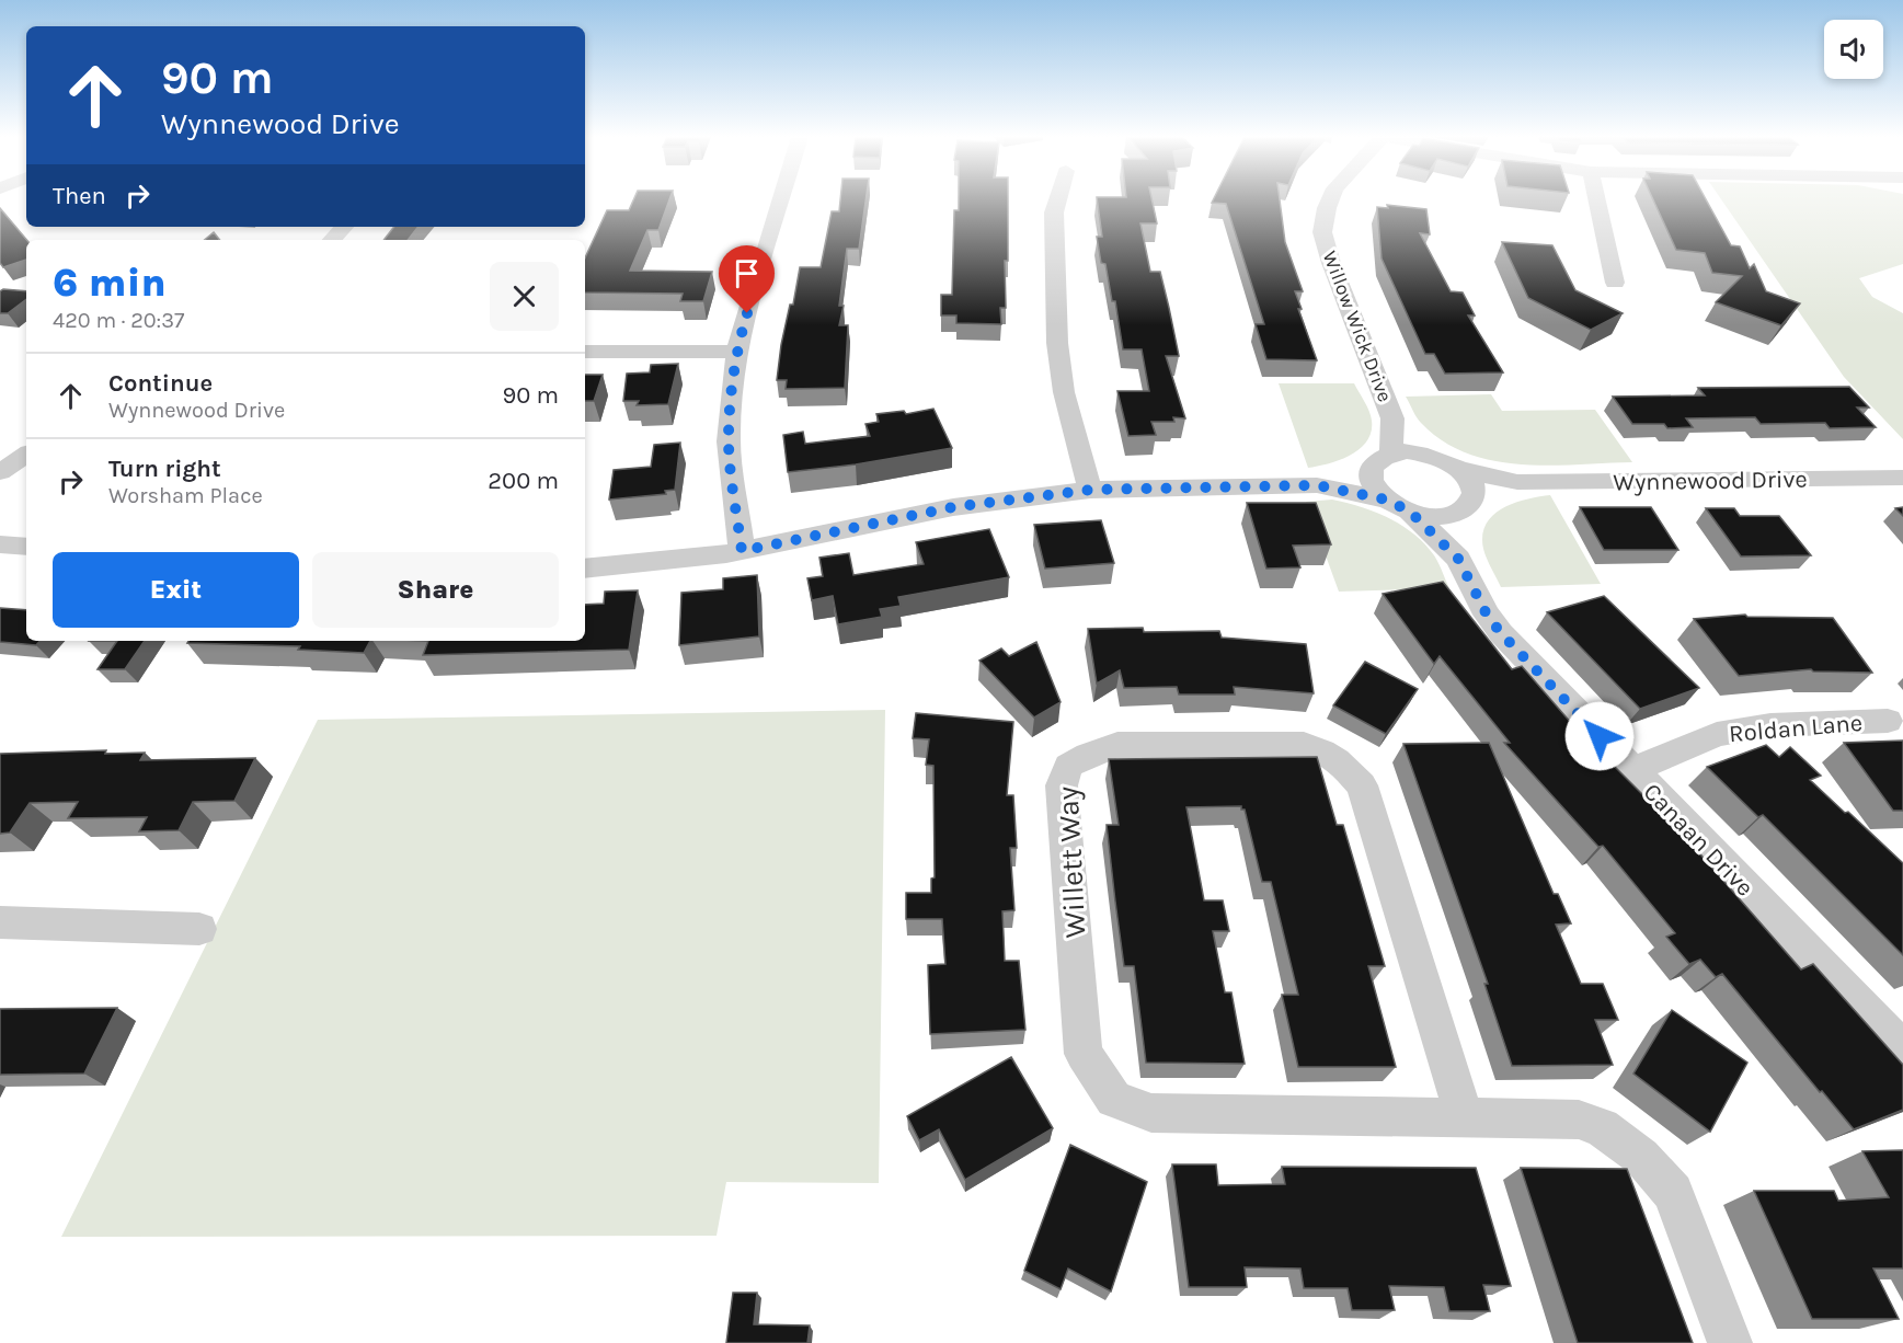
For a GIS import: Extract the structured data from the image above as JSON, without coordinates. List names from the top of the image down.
{
  "streets": {
    "street": [
      "Willow Wick Drive",
      "Wynnewood Drive",
      "Roldan Lane",
      "Canaan Drive",
      "Willett Way"
    ]
  },
  "crossings": [
    ["Willow Wick Drive", "Wynnewood Drive"],
    ["Willow Wick Drive", "Canaan Drive"],
    ["Wynnewood Drive", "Canaan Drive"],
    ["Roldan Lane", "Canaan Drive"]
  ],
  "page": {
    "turn": ["90 m", "Wynnewood Drive"],
    "then": "Then",
    "heading": ["6 min", "420 m · 20:37"],
    "list": [
      {
        "name": "Continue",
        "note": "Wynnewood Drive",
        "value": "90 m"
      },
      {
        "name": "Turn right",
        "note": "Worsham Place",
        "value": "200 m"
      }
    ],
    "buttons": ["Exit", "Share"]
  }
}
